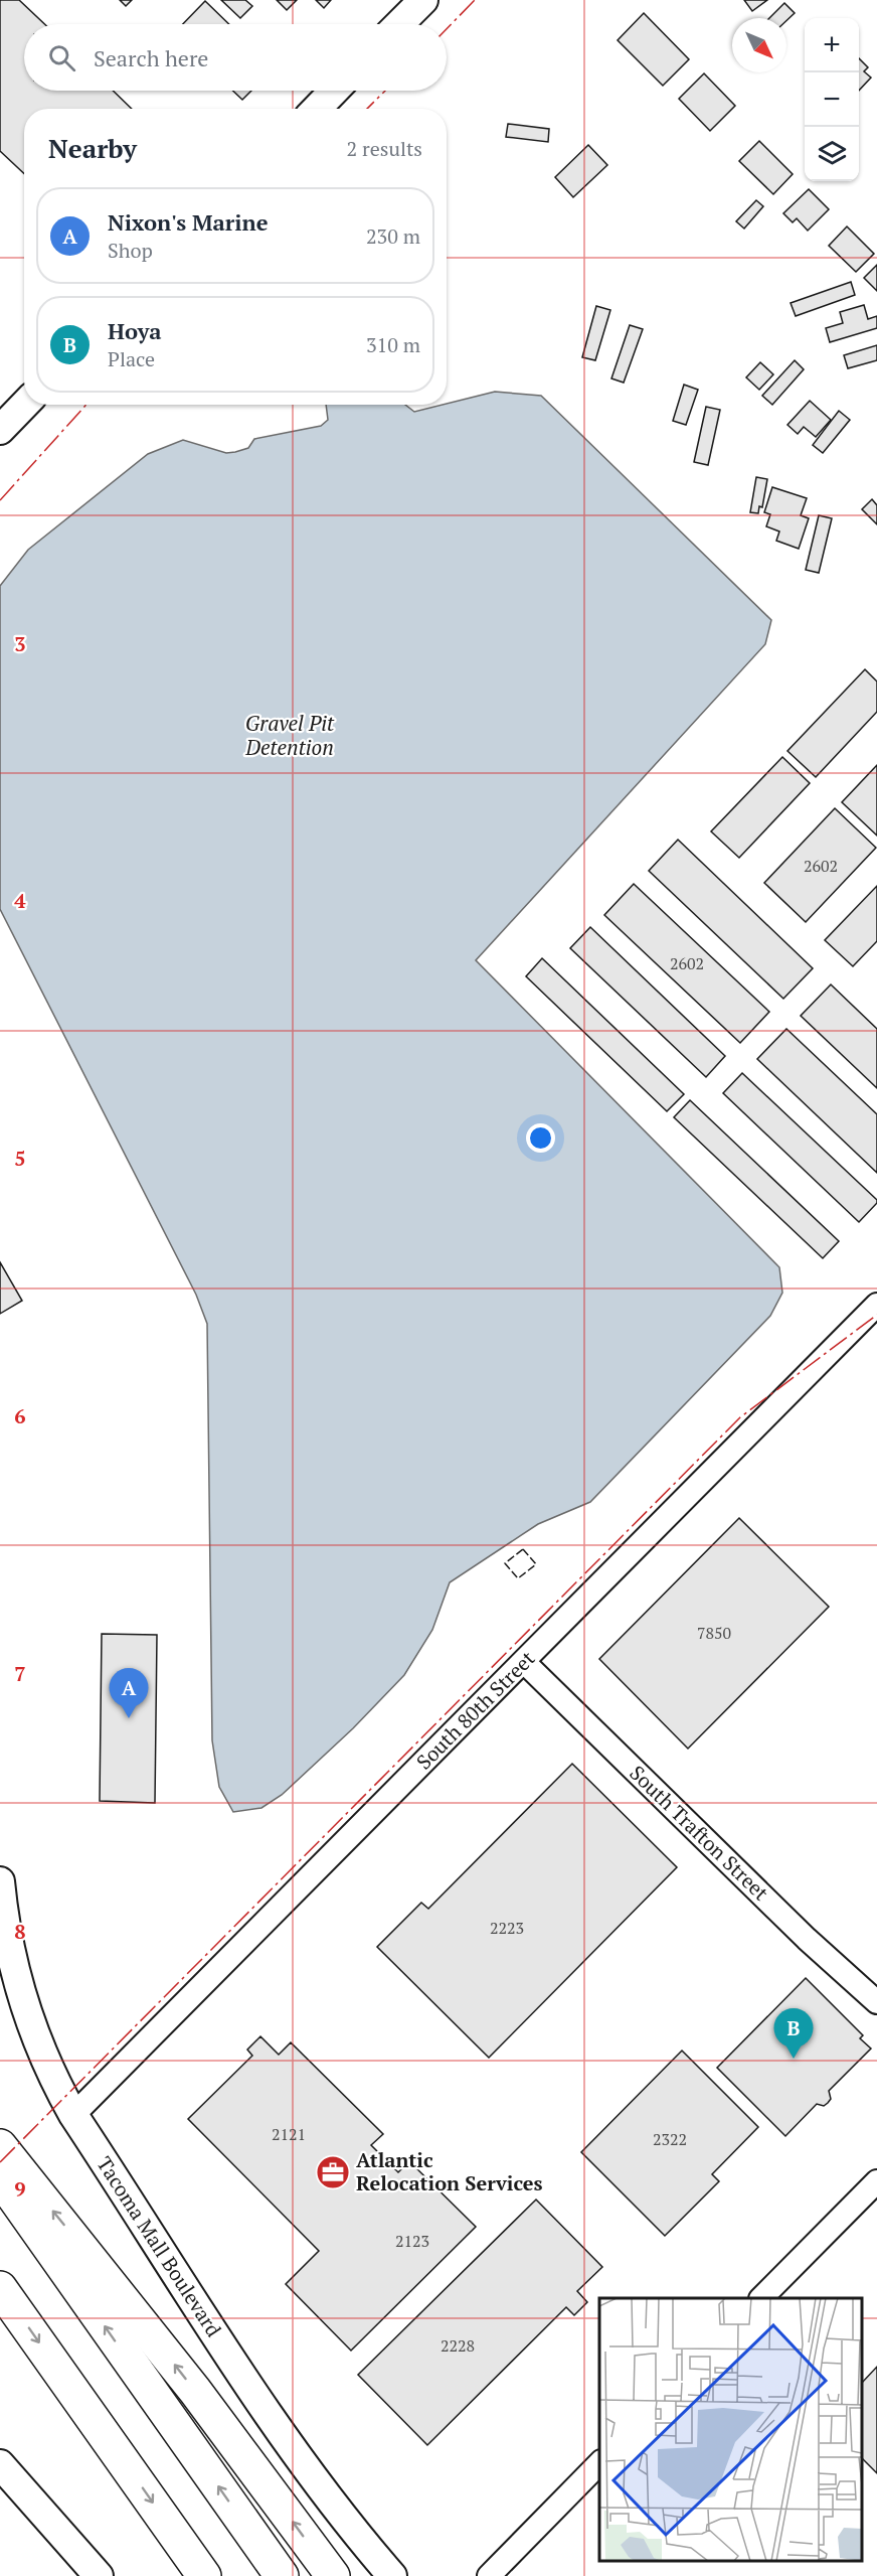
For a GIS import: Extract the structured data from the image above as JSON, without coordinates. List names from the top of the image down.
{
  "streets": {
    "main road": ["Tacoma Mall Boulevard"],
    "street": ["South 80th Street", "South Trafton Street"]
  },
  "crossings": [
    ["South 80th Street", "South Trafton Street"],
    ["South 80th Street", "Tacoma Mall Boulevard"]
  ],
  "water": ["Gravel Pit Detention"],
  "places": {
    "office": ["Atlantic Relocation Services"]
  },
  "house_numbers": [
    "2602",
    "2602",
    "7850",
    "2223",
    "2121",
    "2322",
    "2123",
    "2228"
  ],
  "north": "bottom right",
  "page": {
    "map_buttons": ["+", "−"],
    "search": "Search here",
    "heading": ["Nearby", "2 results"],
    "list": [
      {
        "mark": "A",
        "name": "Nixon's Marine",
        "note": "Shop",
        "value": "230 m"
      },
      {
        "mark": "B",
        "name": "Hoya",
        "note": "Place",
        "value": "310 m"
      }
    ],
    "pins": ["A", "B"]
  },
  "grid": {
    "rows": [
      "3",
      "4",
      "5",
      "6",
      "7",
      "8",
      "9"
    ]
  }
}
